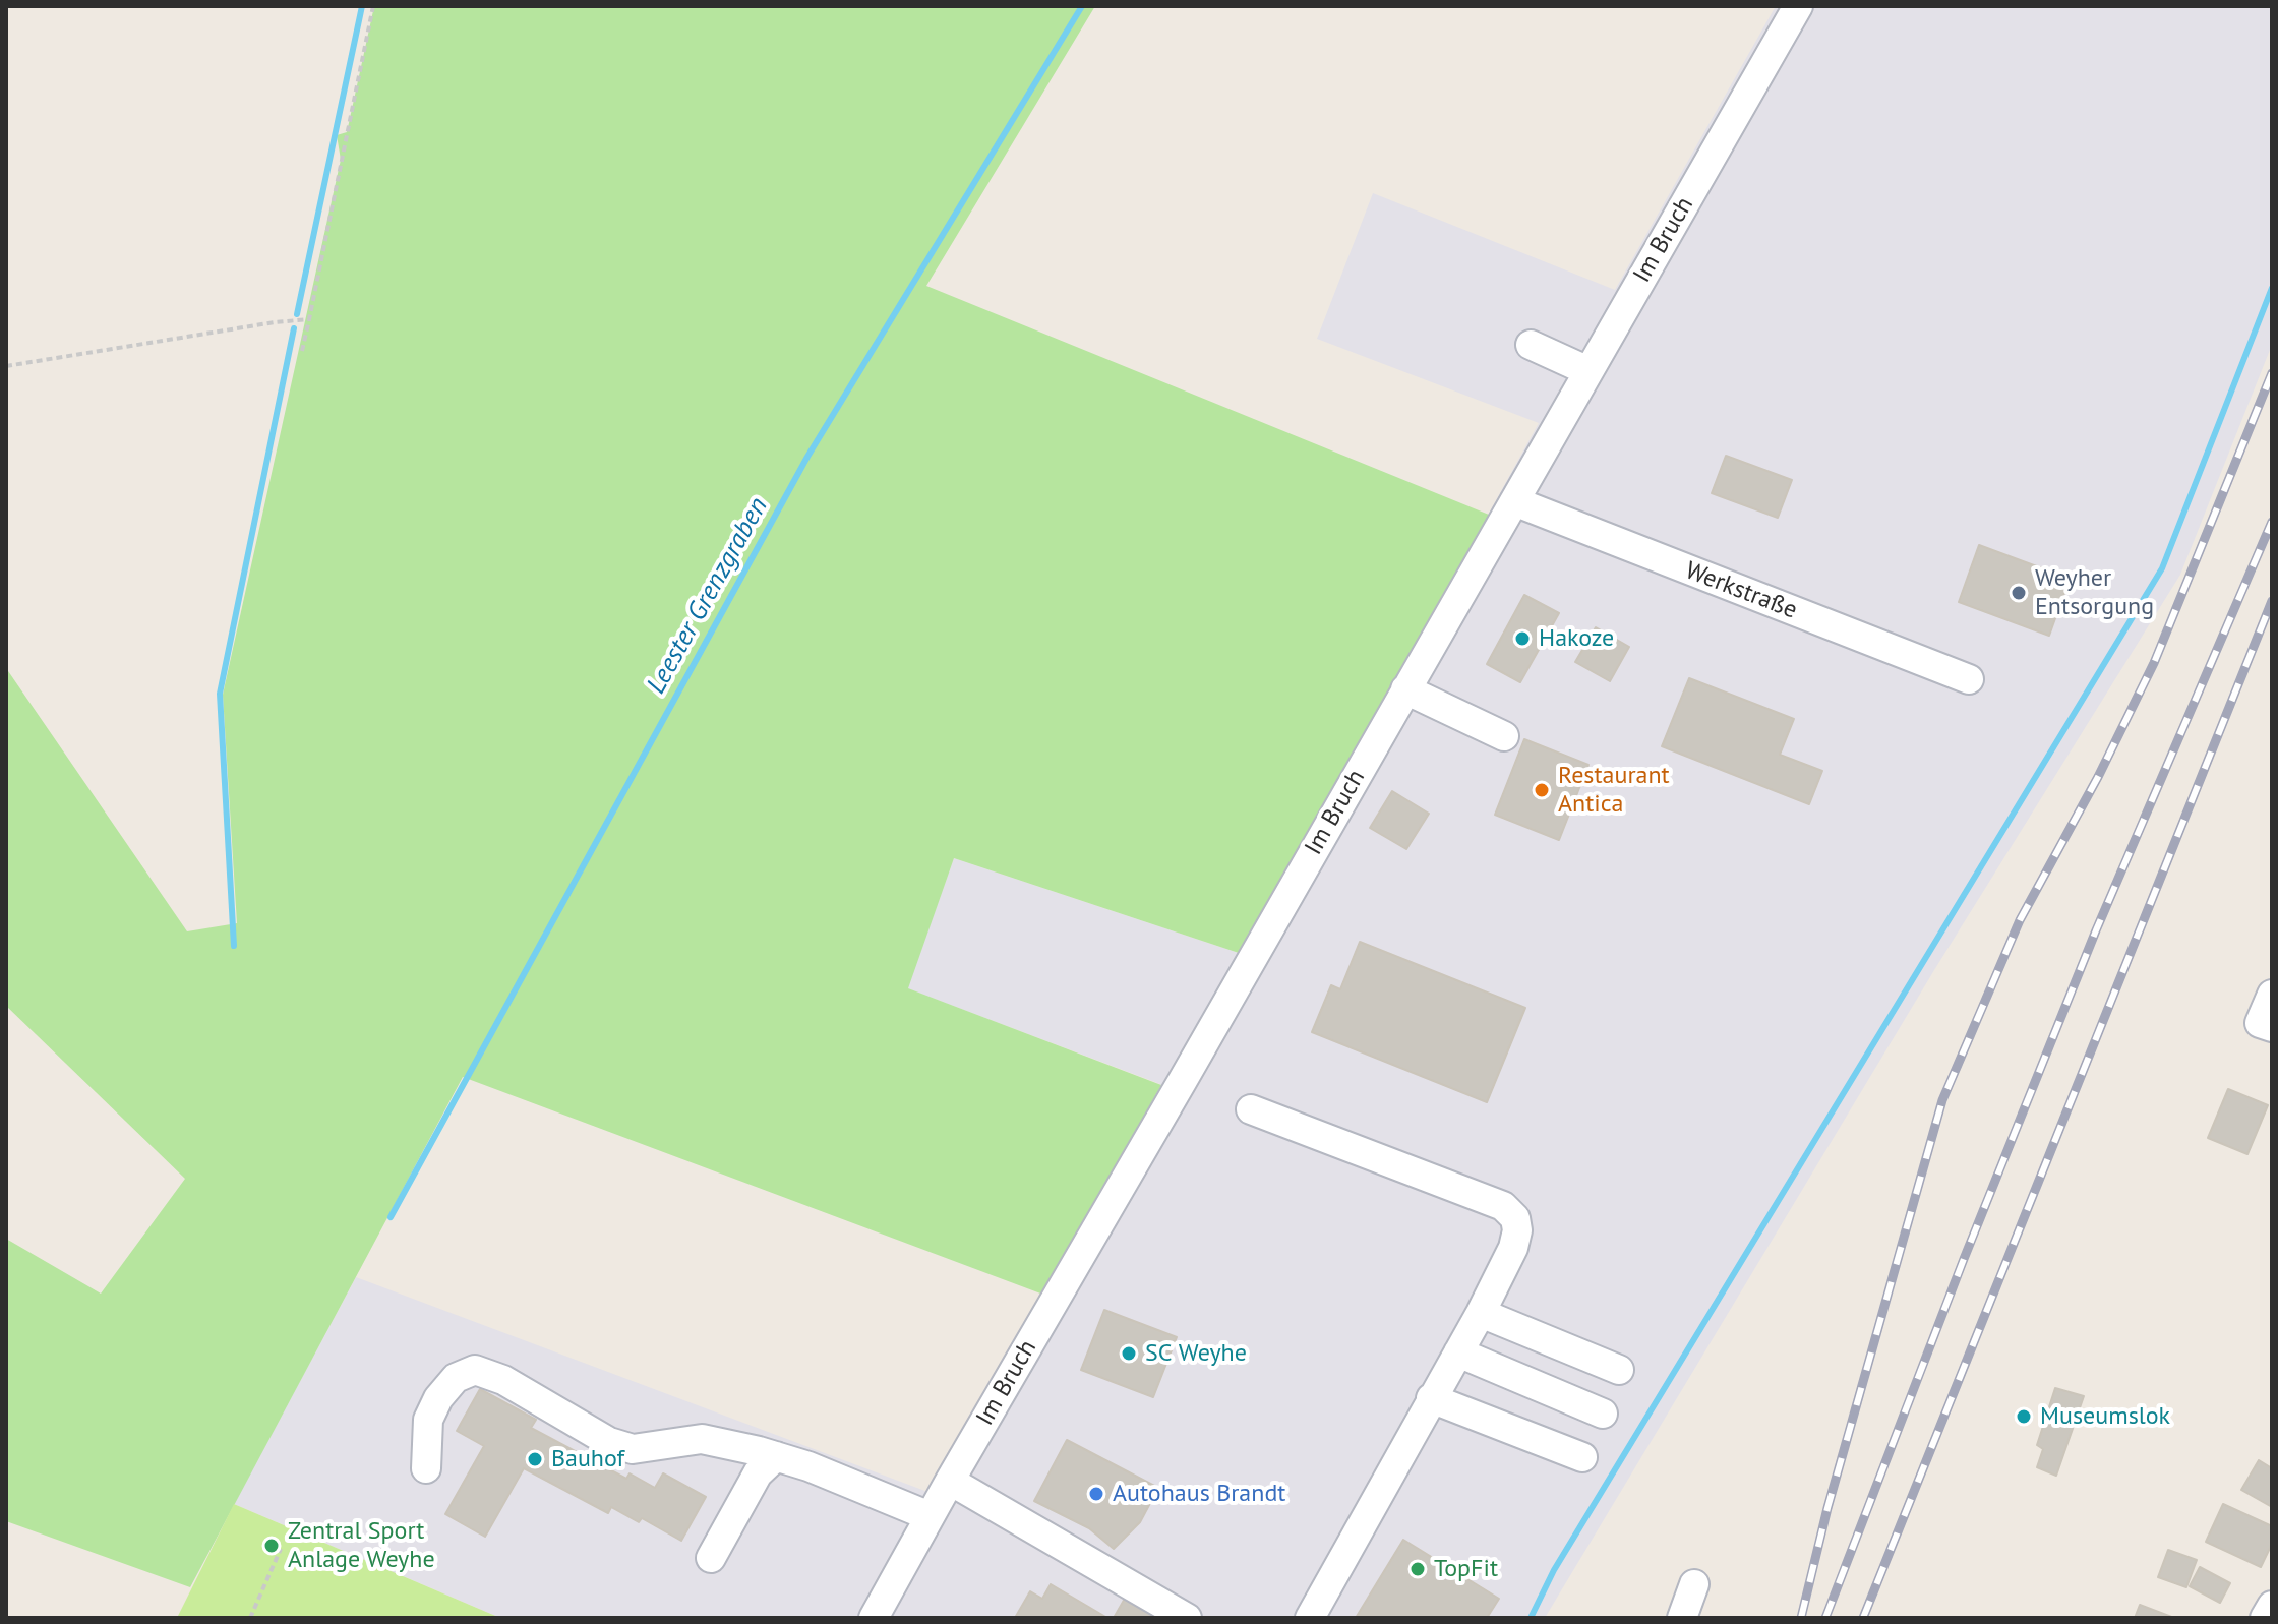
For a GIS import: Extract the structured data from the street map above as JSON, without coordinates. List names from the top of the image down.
{
  "streets": {
    "street": ["Im Bruch", "Werkstraße"]
  },
  "crossings": [
    ["Im Bruch", "Werkstraße"]
  ],
  "water": ["Leester Grenzgraben"],
  "places": [
    "Weyher Entsorgung",
    "Hakoze",
    "Restaurant Antica",
    "SC Weyhe",
    "Museumslok",
    "Bauhof",
    "Autohaus Brandt",
    "Zentral Sport Anlage Weyhe",
    "TopFit"
  ]
}
